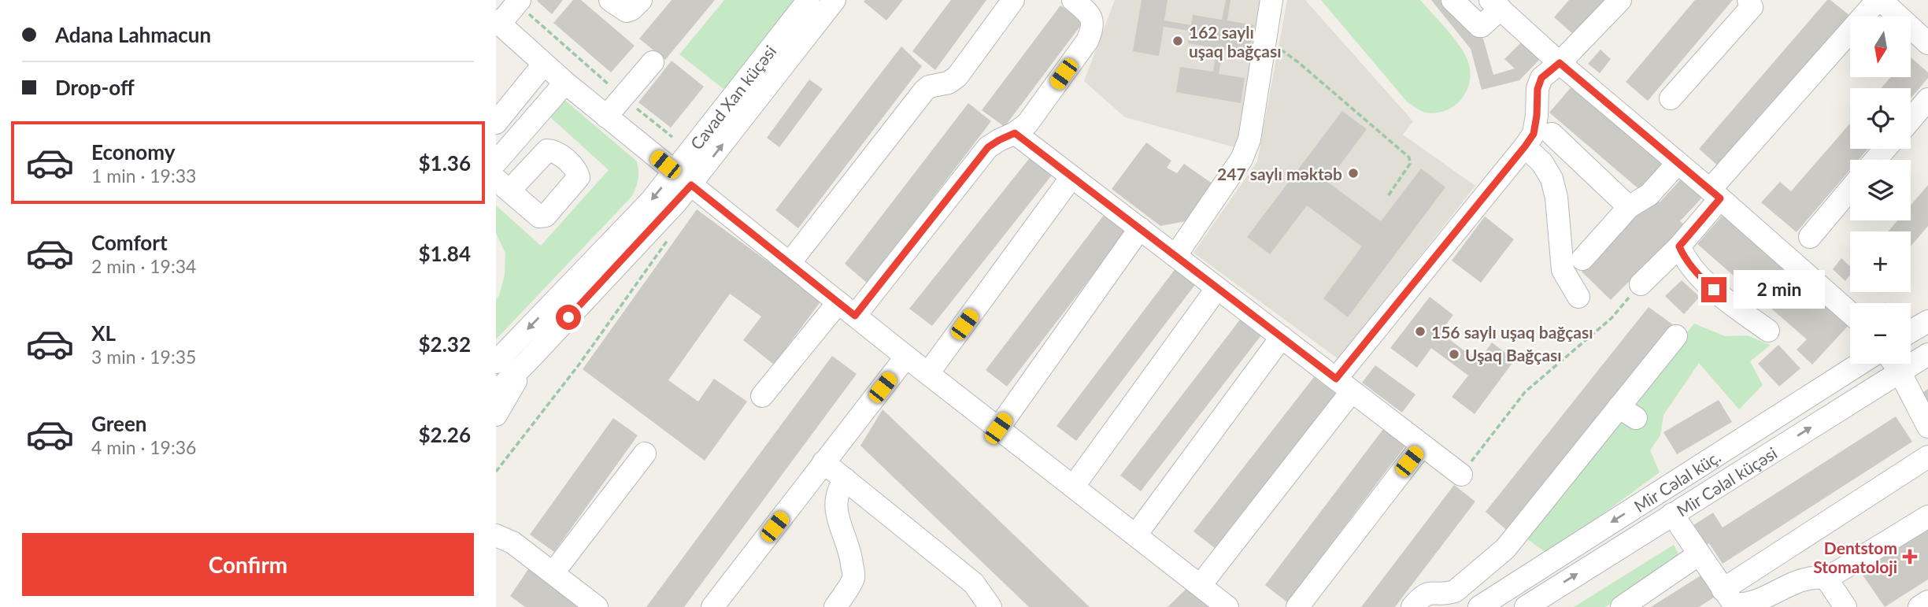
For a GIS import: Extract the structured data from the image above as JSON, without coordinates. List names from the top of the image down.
{
  "streets": {
    "street": ["Cavad Xan küçəsi", "Mir Cəlal küçəsi", "Mir Cəlal küç."]
  },
  "places": {
    "other": [
      "162 saylı uşaq bağçası",
      "247 saylı məktəb",
      "156 saylı uşaq bağçası",
      "Uşaq Bağçası"
    ],
    "health": ["Dentstom Stomatoloji"]
  },
  "north": "bottom",
  "page": {
    "banner": ["Adana Lahmacun", "Drop-off"],
    "map_buttons": ["+", "−"],
    "list": [
      {
        "name": "Economy",
        "note": "1 min · 19:33",
        "value": "$1.36"
      },
      {
        "name": "Comfort",
        "note": "2 min · 19:34",
        "value": "$1.84"
      },
      {
        "name": "XL",
        "note": "3 min · 19:35",
        "value": "$2.32"
      },
      {
        "name": "Green",
        "note": "4 min · 19:36",
        "value": "$2.26"
      }
    ],
    "bubble": "2 min",
    "buttons": "Confirm"
  }
}
